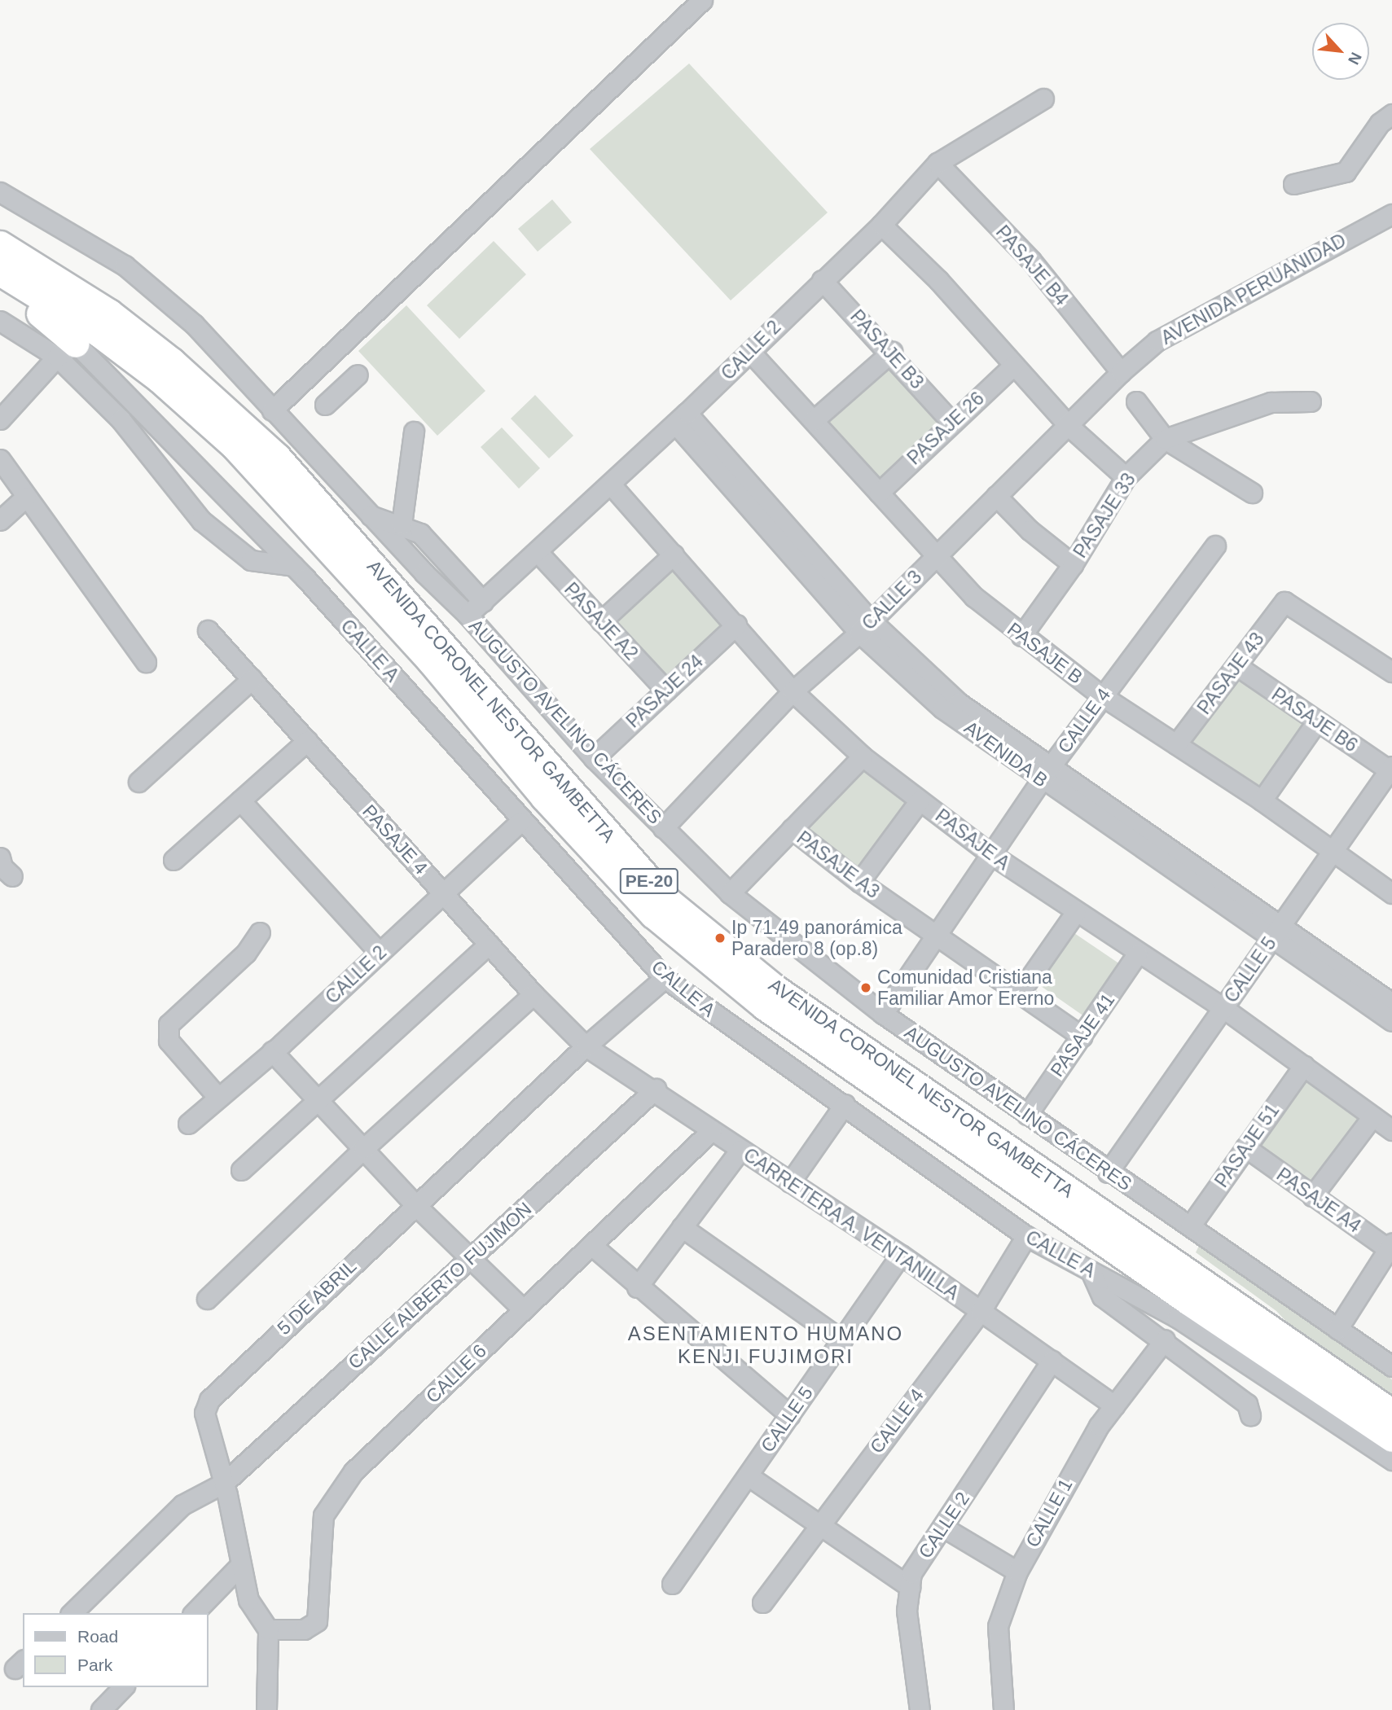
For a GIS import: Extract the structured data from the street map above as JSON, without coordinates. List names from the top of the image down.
{
  "streets": {
    "highway": ["AVENIDA CORONEL NESTOR GAMBETTA", "PE-20"],
    "street": [
      "PASAJE B4",
      "AVENIDA PERUANIDAD",
      "PASAJE B3",
      "CALLE 2",
      "PASAJE 26",
      "PASAJE 33",
      "CALLE 3",
      "PASAJE A2",
      "CALLE A",
      "PASAJE B",
      "PASAJE 43",
      "PASAJE 24",
      "PASAJE B6",
      "CALLE 4",
      "AUGUSTO AVELINO CÁCERES",
      "AVENIDA B",
      "PASAJE 4",
      "PASAJE A",
      "PASAJE A3",
      "CALLE 5",
      "PASAJE 41",
      "PASAJE 51",
      "PASAJE A4",
      "CARRETERA A. VENTANILLA",
      "CALLE ALBERTO FUJIMON",
      "5 DE ABRIL",
      "CALLE 6",
      "CALLE 1"
    ]
  },
  "crossings": [
    ["PASAJE B4", "AVENIDA PERUANIDAD"],
    ["PASAJE B4", "CALLE 2"],
    ["PASAJE B4", "CALLE 3"],
    ["AVENIDA PERUANIDAD", "CALLE 3"],
    ["PASAJE B3", "CALLE 2"],
    ["PASAJE B3", "PASAJE 26"],
    ["CALLE 2", "PASAJE A2"],
    ["CALLE 2", "CALLE A"],
    ["CALLE 2", "PASAJE B"],
    ["CALLE 2", "AUGUSTO AVELINO CÁCERES"],
    ["CALLE 2", "AVENIDA B"],
    ["CALLE 2", "PASAJE 4"],
    ["CALLE 2", "PASAJE A"],
    ["CALLE 2", "CARRETERA A. VENTANILLA"],
    ["PASAJE 26", "PASAJE B"],
    ["PASAJE 33", "PASAJE B"],
    ["CALLE 3", "PASAJE B"],
    ["CALLE 3", "AUGUSTO AVELINO CÁCERES"],
    ["CALLE 3", "AVENIDA B"],
    ["CALLE 3", "PASAJE A"],
    ["PASAJE A2", "PASAJE 24"],
    ["CALLE A", "CALLE 4"],
    ["CALLE A", "5 DE ABRIL"],
    ["PASAJE B", "PASAJE 43"],
    ["PASAJE B", "CALLE 4"],
    ["PASAJE B", "CALLE 5"],
    ["PASAJE 43", "PASAJE B6"],
    ["PASAJE 24", "AUGUSTO AVELINO CÁCERES"],
    ["PASAJE 24", "PASAJE A"],
    ["PASAJE B6", "CALLE 5"],
    ["CALLE 4", "AUGUSTO AVELINO CÁCERES"],
    ["CALLE 4", "AVENIDA B"],
    ["CALLE 4", "PASAJE A"],
    ["CALLE 4", "PASAJE A3"],
    ["CALLE 4", "CARRETERA A. VENTANILLA"],
    ["AUGUSTO AVELINO CÁCERES", "CALLE 5"],
    ["AUGUSTO AVELINO CÁCERES", "PASAJE 41"],
    ["AUGUSTO AVELINO CÁCERES", "PASAJE 51"],
    ["AVENIDA B", "CALLE 5"],
    ["PASAJE 4", "CARRETERA A. VENTANILLA"],
    ["PASAJE 4", "5 DE ABRIL"],
    ["PASAJE A", "CALLE 5"],
    ["PASAJE A", "PASAJE 41"],
    ["PASAJE A", "PASAJE 51"],
    ["PASAJE A3", "PASAJE 41"],
    ["CALLE 5", "CARRETERA A. VENTANILLA"],
    ["PASAJE 51", "PASAJE A4"],
    ["CARRETERA A. VENTANILLA", "CALLE ALBERTO FUJIMON"],
    ["CARRETERA A. VENTANILLA", "5 DE ABRIL"],
    ["CARRETERA A. VENTANILLA", "CALLE 6"],
    ["CARRETERA A. VENTANILLA", "CALLE 1"],
    ["CALLE ALBERTO FUJIMON", "5 DE ABRIL"],
    ["5 DE ABRIL", "CALLE 6"]
  ],
  "districts": ["ASENTAMIENTO HUMANO KENJI FUJIMORI"],
  "places": ["Ip 71.49 panorámica Paradero 8 (op.8)", "Comunidad Cristiana Familiar Amor Ererno"],
  "legend": ["Road", "Park"],
  "north": "bottom right"
}
